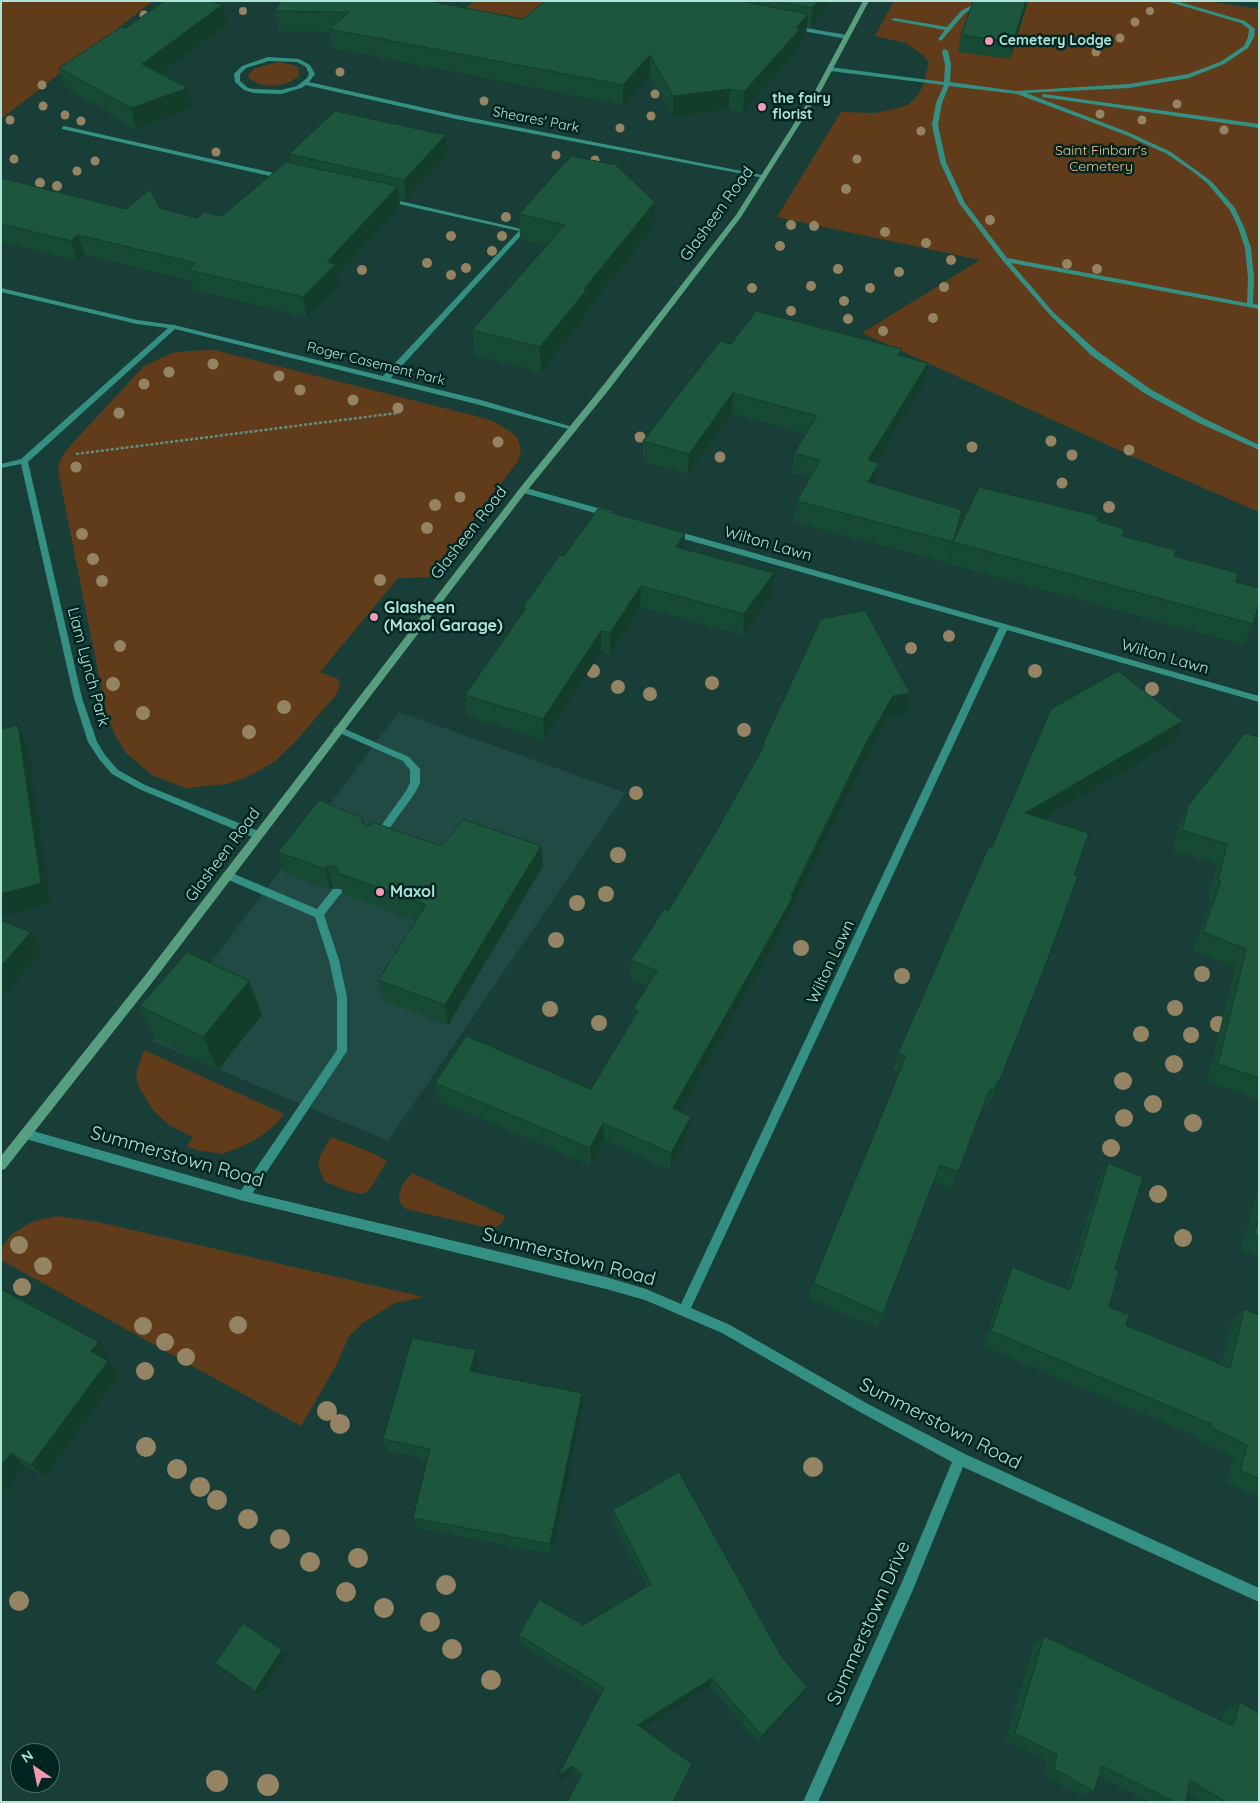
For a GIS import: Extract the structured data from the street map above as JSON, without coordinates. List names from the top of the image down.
{
  "streets": {
    "main road": ["Glasheen Road"],
    "street": [
      "Sheares' Park",
      "Roger Casement Park",
      "Wilton Lawn",
      "Liam Lynch Park",
      "Summerstown Road",
      "Summerstown Drive"
    ]
  },
  "crossings": [
    ["Sheares' Park", "Glasheen Road"],
    ["Glasheen Road", "Roger Casement Park"],
    ["Glasheen Road", "Liam Lynch Park"],
    ["Glasheen Road", "Summerstown Road"],
    ["Wilton Lawn", "Summerstown Road"],
    ["Summerstown Road", "Summerstown Drive"]
  ],
  "parks": ["Saint Finbarr's Cemetery"],
  "places": [
    "Cemetery Lodge",
    "the fairy florist",
    "Glasheen (Maxol Garage)",
    "Maxol"
  ],
  "north": "top left"
}
